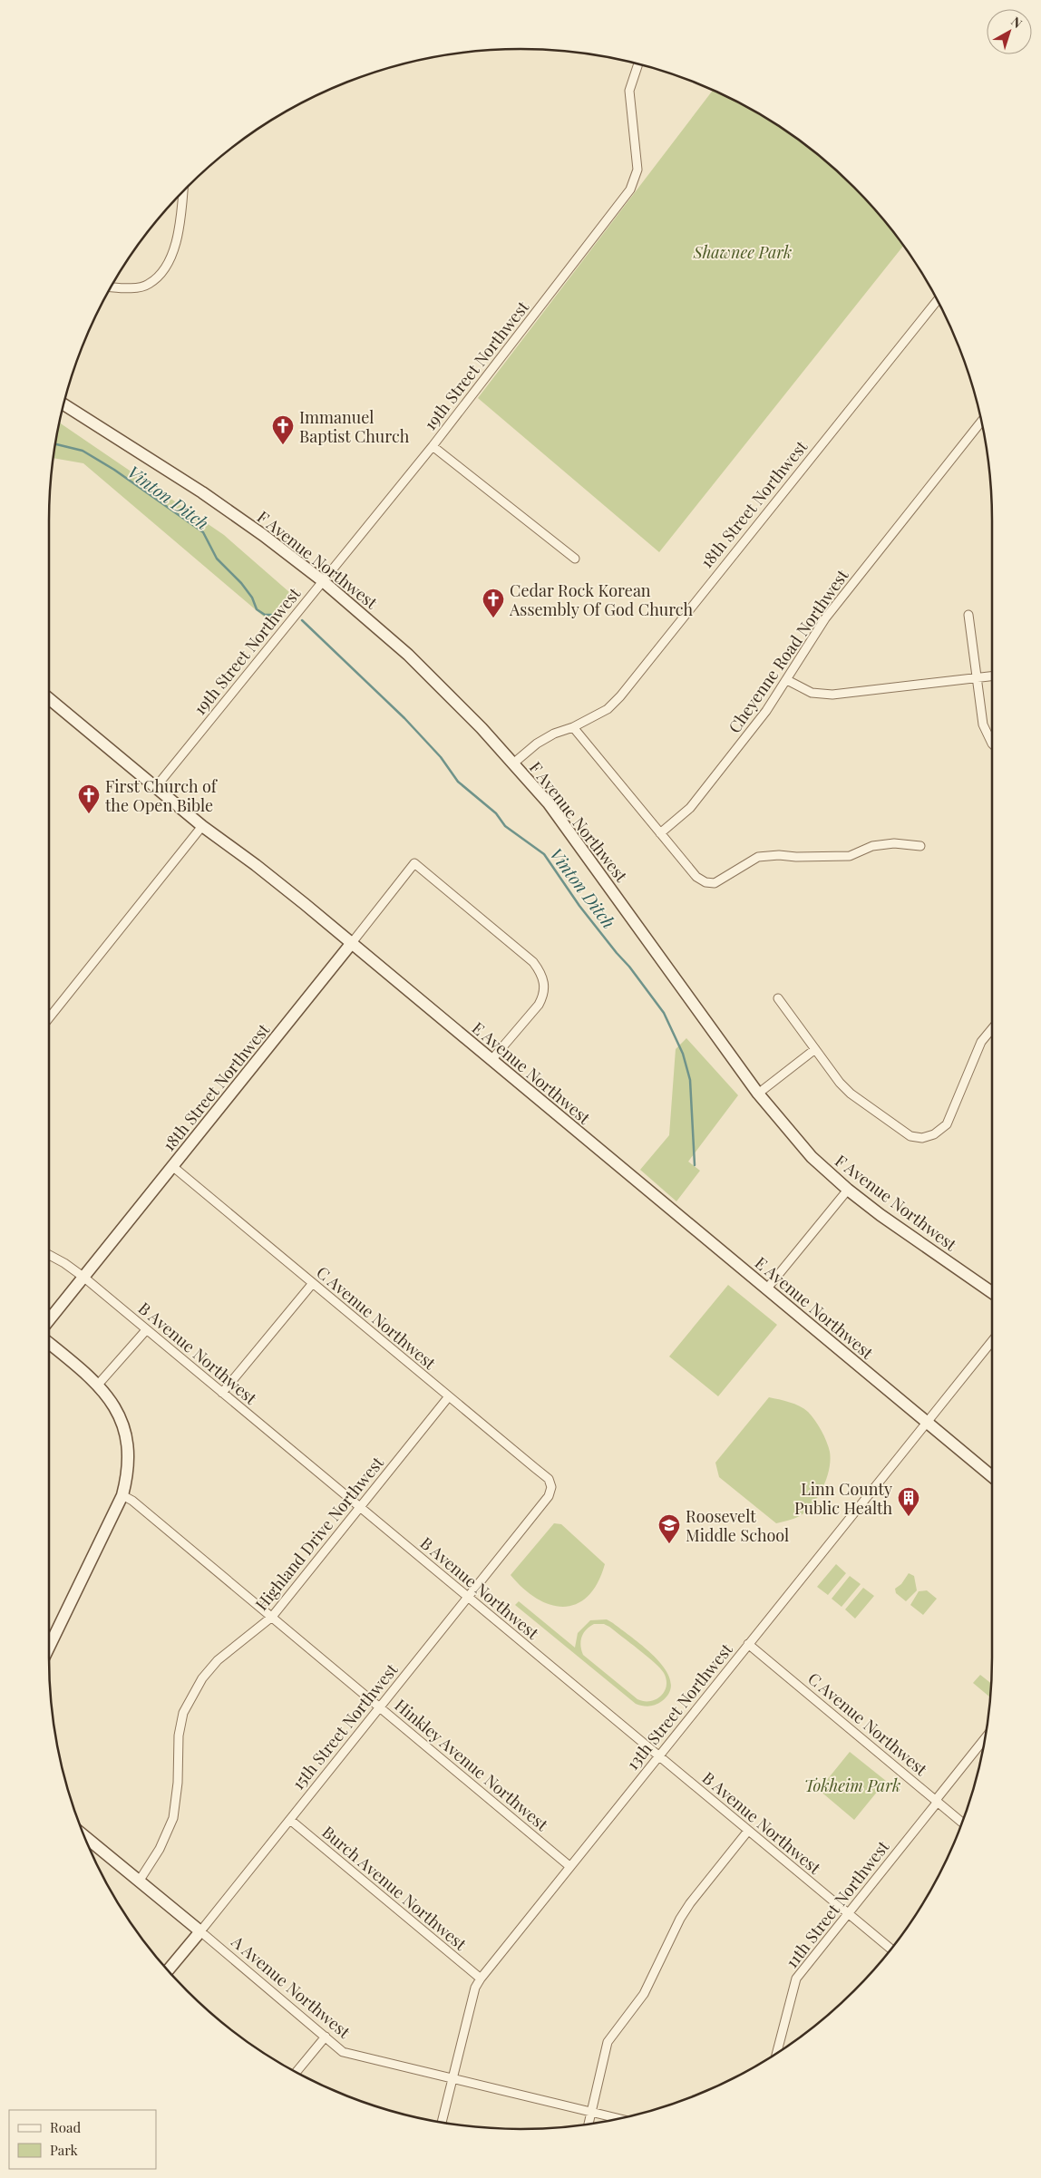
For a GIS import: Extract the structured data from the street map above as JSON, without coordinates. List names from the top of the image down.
{
  "streets": {
    "street": [
      "19th Street Northwest",
      "18th Street Northwest",
      "F Avenue Northwest",
      "Cheyenne Road Northwest",
      "E Avenue Northwest",
      "C Avenue Northwest",
      "B Avenue Northwest",
      "Highland Drive Northwest",
      "13th Street Northwest",
      "15th Street Northwest",
      "Hinkley Avenue Northwest",
      "Burch Avenue Northwest",
      "11th Street Northwest",
      "A Avenue Northwest"
    ]
  },
  "crossings": [
    ["19th Street Northwest", "F Avenue Northwest"],
    ["19th Street Northwest", "E Avenue Northwest"],
    ["18th Street Northwest", "F Avenue Northwest"],
    ["18th Street Northwest", "E Avenue Northwest"],
    ["18th Street Northwest", "C Avenue Northwest"],
    ["18th Street Northwest", "B Avenue Northwest"],
    ["E Avenue Northwest", "13th Street Northwest"],
    ["C Avenue Northwest", "Highland Drive Northwest"],
    ["C Avenue Northwest", "13th Street Northwest"],
    ["C Avenue Northwest", "15th Street Northwest"],
    ["C Avenue Northwest", "11th Street Northwest"],
    ["B Avenue Northwest", "Highland Drive Northwest"],
    ["B Avenue Northwest", "13th Street Northwest"],
    ["B Avenue Northwest", "15th Street Northwest"],
    ["B Avenue Northwest", "11th Street Northwest"],
    ["Highland Drive Northwest", "Hinkley Avenue Northwest"],
    ["Highland Drive Northwest", "A Avenue Northwest"],
    ["13th Street Northwest", "Hinkley Avenue Northwest"],
    ["13th Street Northwest", "Burch Avenue Northwest"],
    ["13th Street Northwest", "A Avenue Northwest"],
    ["15th Street Northwest", "Hinkley Avenue Northwest"],
    ["15th Street Northwest", "Burch Avenue Northwest"],
    ["15th Street Northwest", "A Avenue Northwest"]
  ],
  "water": ["Vinton Ditch"],
  "parks": ["Shawnee Park", "Tokheim Park"],
  "places": {
    "church": ["Immanuel Baptist Church", "Cedar Rock Korean Assembly Of God Church", "First Church of the Open Bible"],
    "building": ["Linn County Public Health"],
    "school or university": ["Roosevelt Middle School"]
  },
  "legend": ["Road", "Park"],
  "north": "top right"
}
